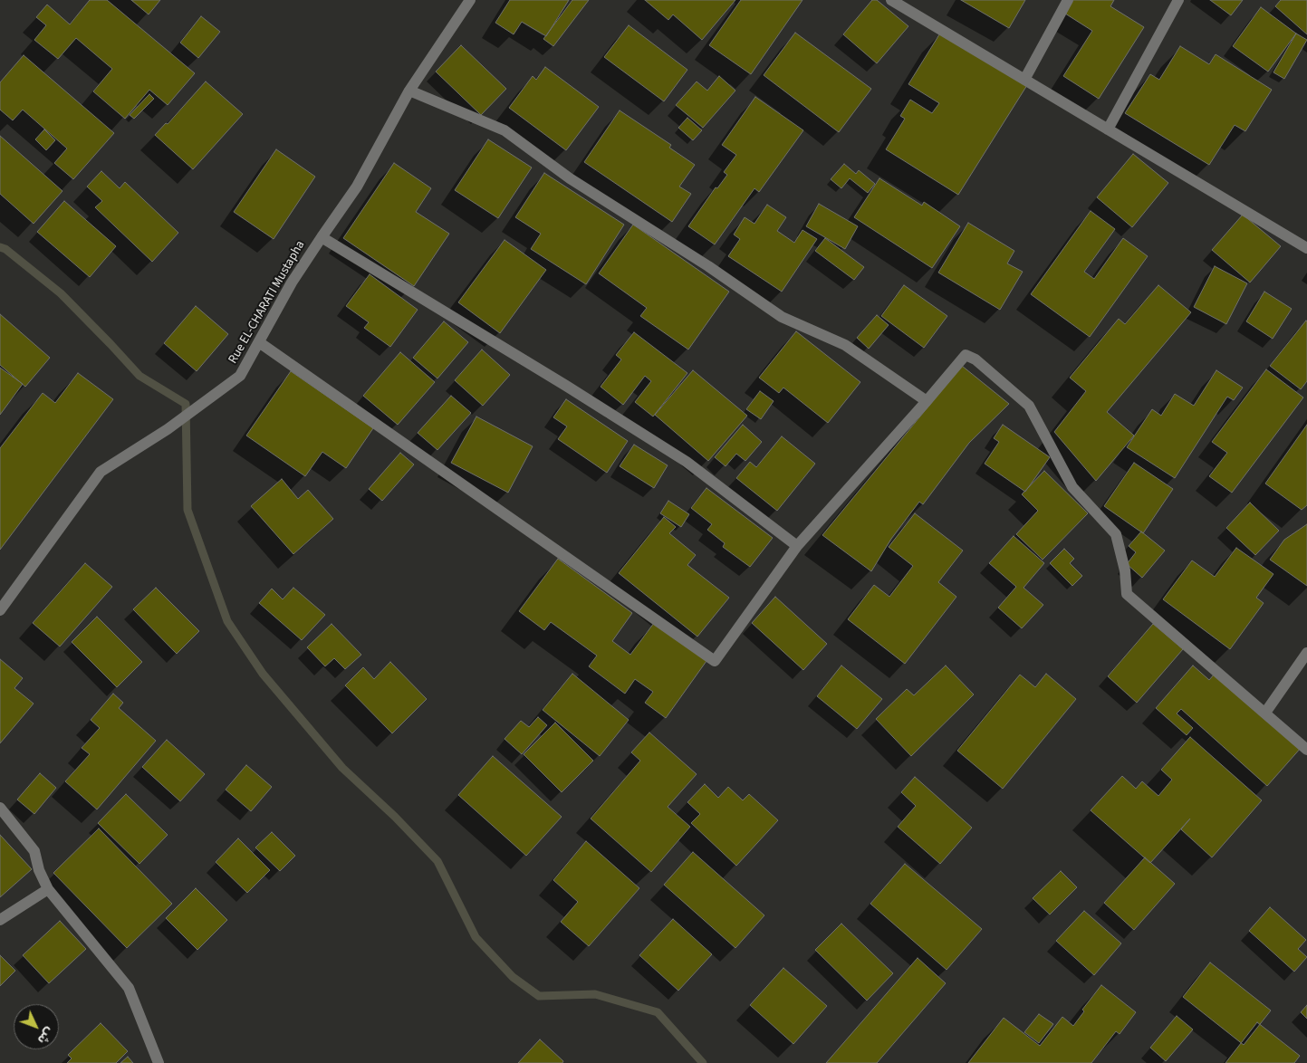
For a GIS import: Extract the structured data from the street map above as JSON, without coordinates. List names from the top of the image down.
{
  "streets": {
    "street": ["Rue EL-CHARATI Mustapha"]
  },
  "north": "bottom right"
}
